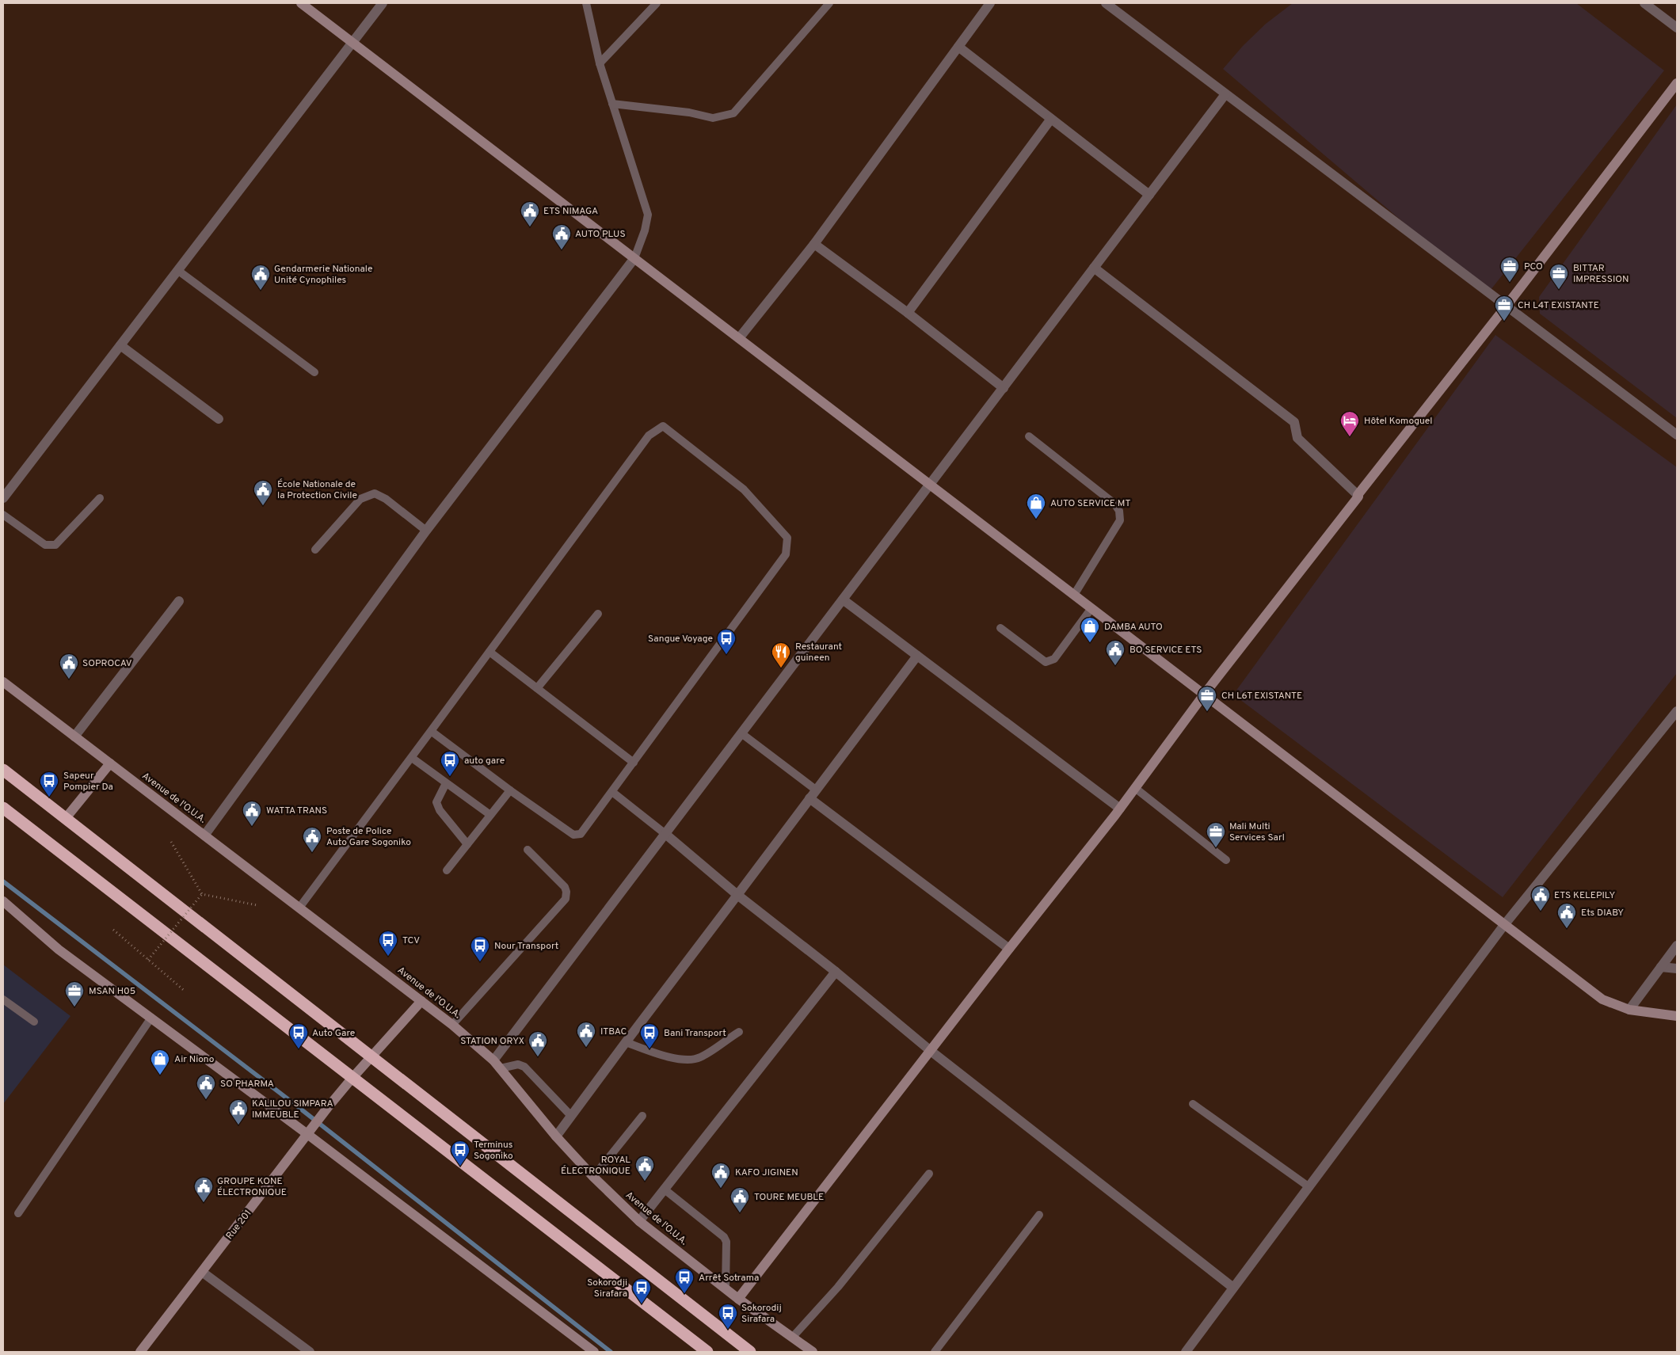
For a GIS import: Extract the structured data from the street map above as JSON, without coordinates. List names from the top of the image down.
{
  "streets": {
    "street": ["Avenue de l'O.U.A.", "Rue 201"]
  },
  "crossings": [
    ["Avenue de l'O.U.A.", "Rue 201"]
  ],
  "places": {
    "public building": [
      "ETS NIMAGA",
      "AUTO PLUS",
      "Gendarmerie Nationale Unité Cynophiles",
      "École Nationale de la Protection Civile",
      "BO SERVICE ETS",
      "SOPROCAV",
      "WATTA TRANS",
      "Poste de Police Auto Gare Sogoniko",
      "ETS KELEPILY",
      "Ets DIABY",
      "ITBAC",
      "STATION ORYX",
      "SO PHARMA",
      "KALILOU SIMPARA IMMEUBLE",
      "ROYAL ÉLECTRONIQUE",
      "KAFO JIGINEN",
      "GROUPE KONE ÉLECTRONIQUE",
      "TOURE MEUBLE"
    ],
    "office": [
      "PCO",
      "BITTAR IMPRESSION",
      "CH L4T EXISTANTE",
      "CH L6T EXISTANTE",
      "Mali Multi Services Sarl",
      "MSAN H05"
    ],
    "hotel": ["Hôtel Komoguel"],
    "shop": ["AUTO SERVICE MT", "DAMBA AUTO", "Air Niono"],
    "bus stop": [
      "Sangue Voyage",
      "auto gare",
      "Sapeur Pompier Da",
      "TCV",
      "Nour Transport",
      "Auto Gare",
      "Bani Transport",
      "Terminus Sogoniko",
      "Arrêt Sotrama",
      "Sokorodji Sirafara",
      "Sokorodij Sirafara"
    ],
    "restaurant": ["Restaurant guineen"]
  }
}
